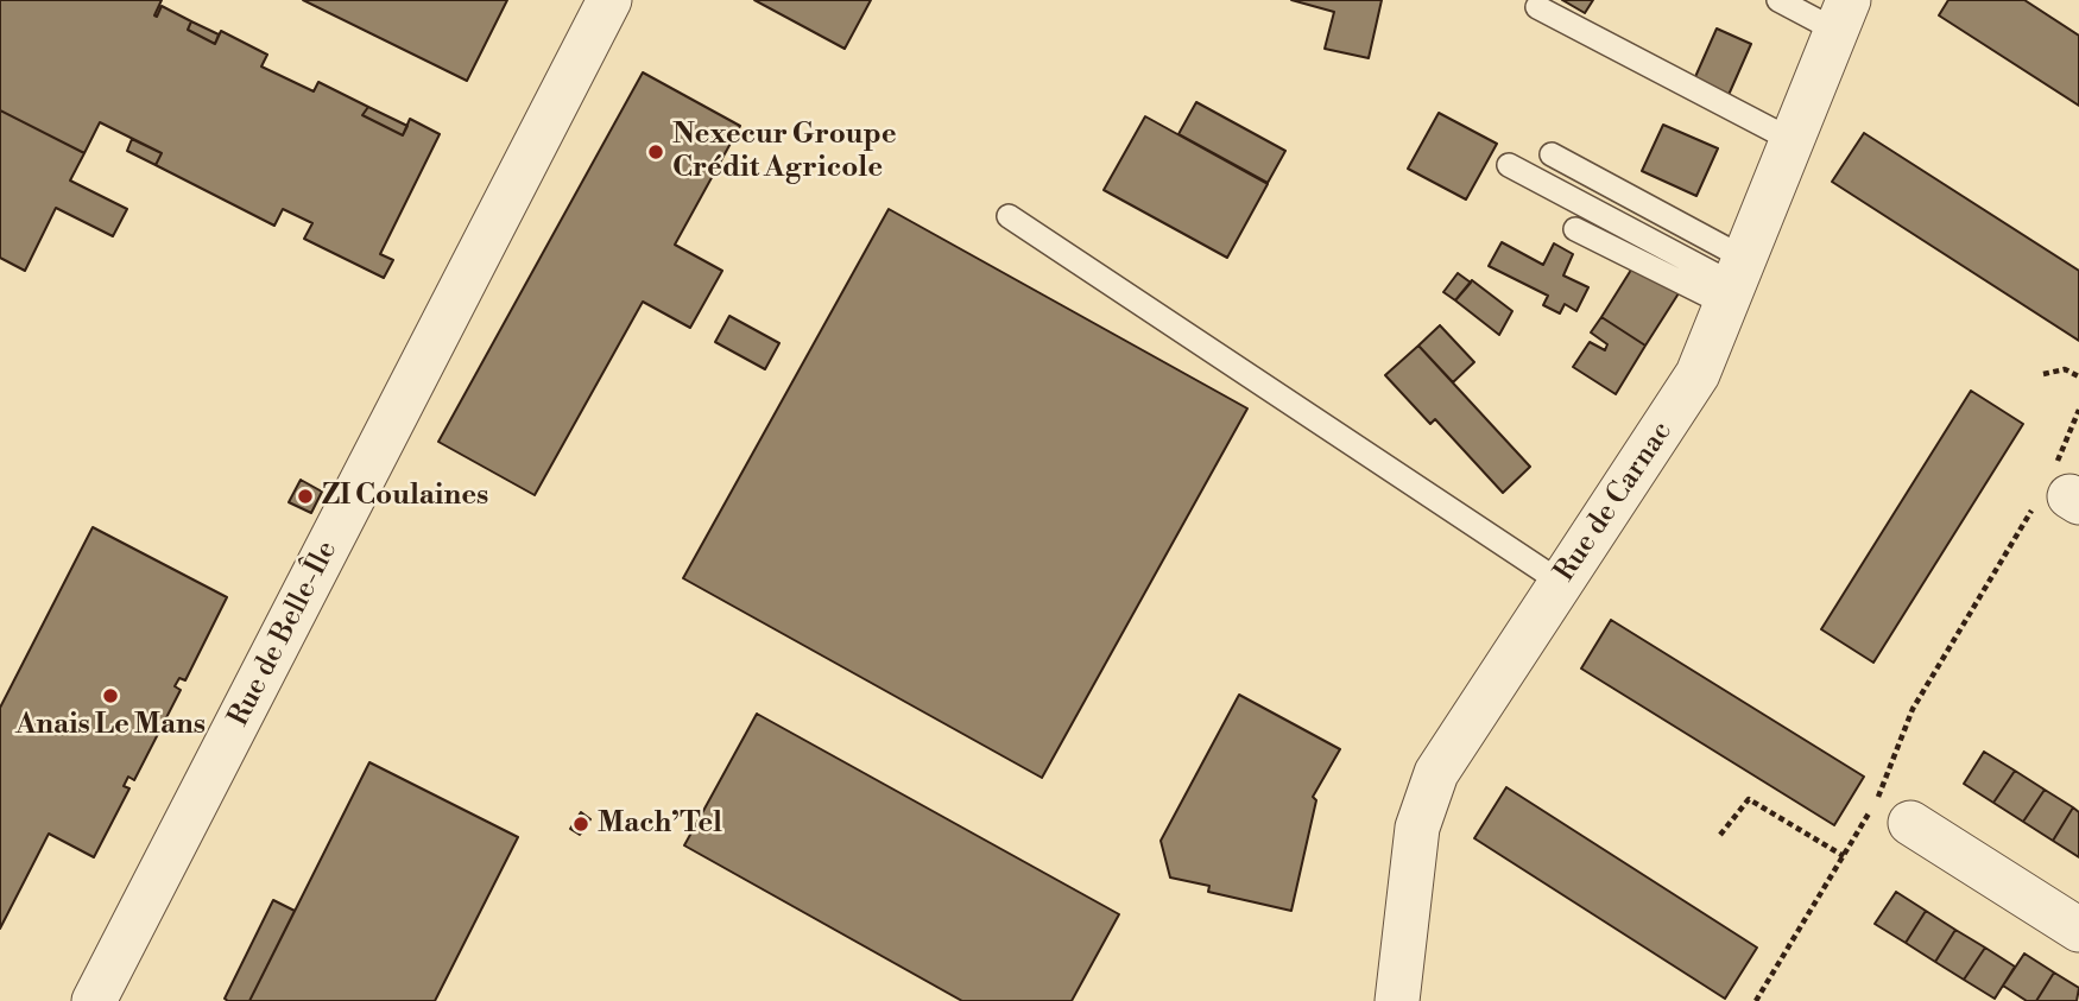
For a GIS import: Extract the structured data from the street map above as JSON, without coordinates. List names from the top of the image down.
{
  "streets": {
    "street": ["Rue de Carnac", "Rue de Belle-Île"]
  },
  "places": [
    "Nexecur Groupe Crédit Agricole",
    "ZI Coulaines",
    "Anais Le Mans",
    "Mach’Tel"
  ]
}
